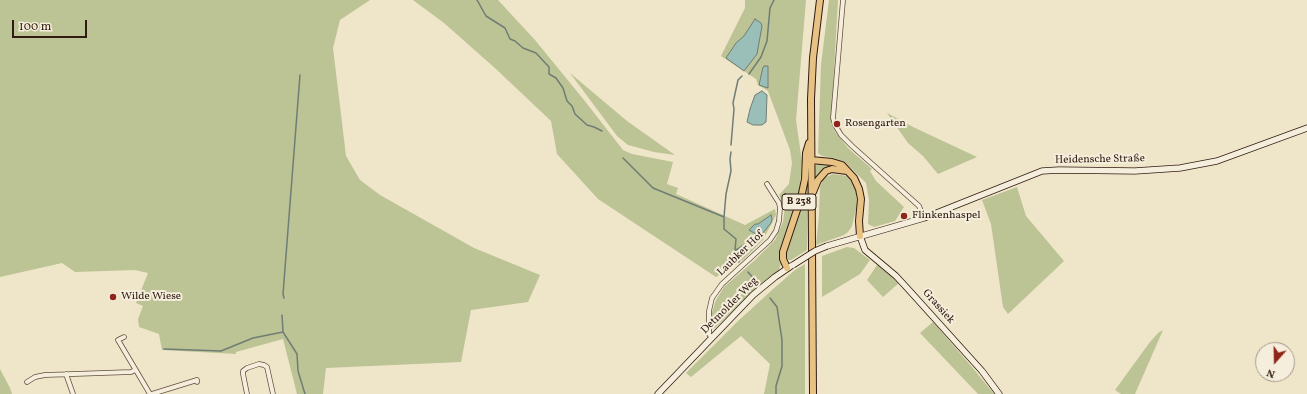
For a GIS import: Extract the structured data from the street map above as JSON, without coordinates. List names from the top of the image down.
{
  "streets": {
    "main road": ["B 238"],
    "street": [
      "Heidensche Straße",
      "Laubker Hof",
      "Detmolder Weg",
      "Grassiek"
    ]
  },
  "crossings": [
    ["Heidensche Straße", "Detmolder Weg"],
    ["Heidensche Straße", "Grassiek"],
    ["B 238", "Detmolder Weg"],
    ["Laubker Hof", "Detmolder Weg"]
  ],
  "places": ["Rosengarten", "Flinkenhaspel", "Wilde Wiese"],
  "scale_bar": "100 m",
  "north": "bottom"
}
